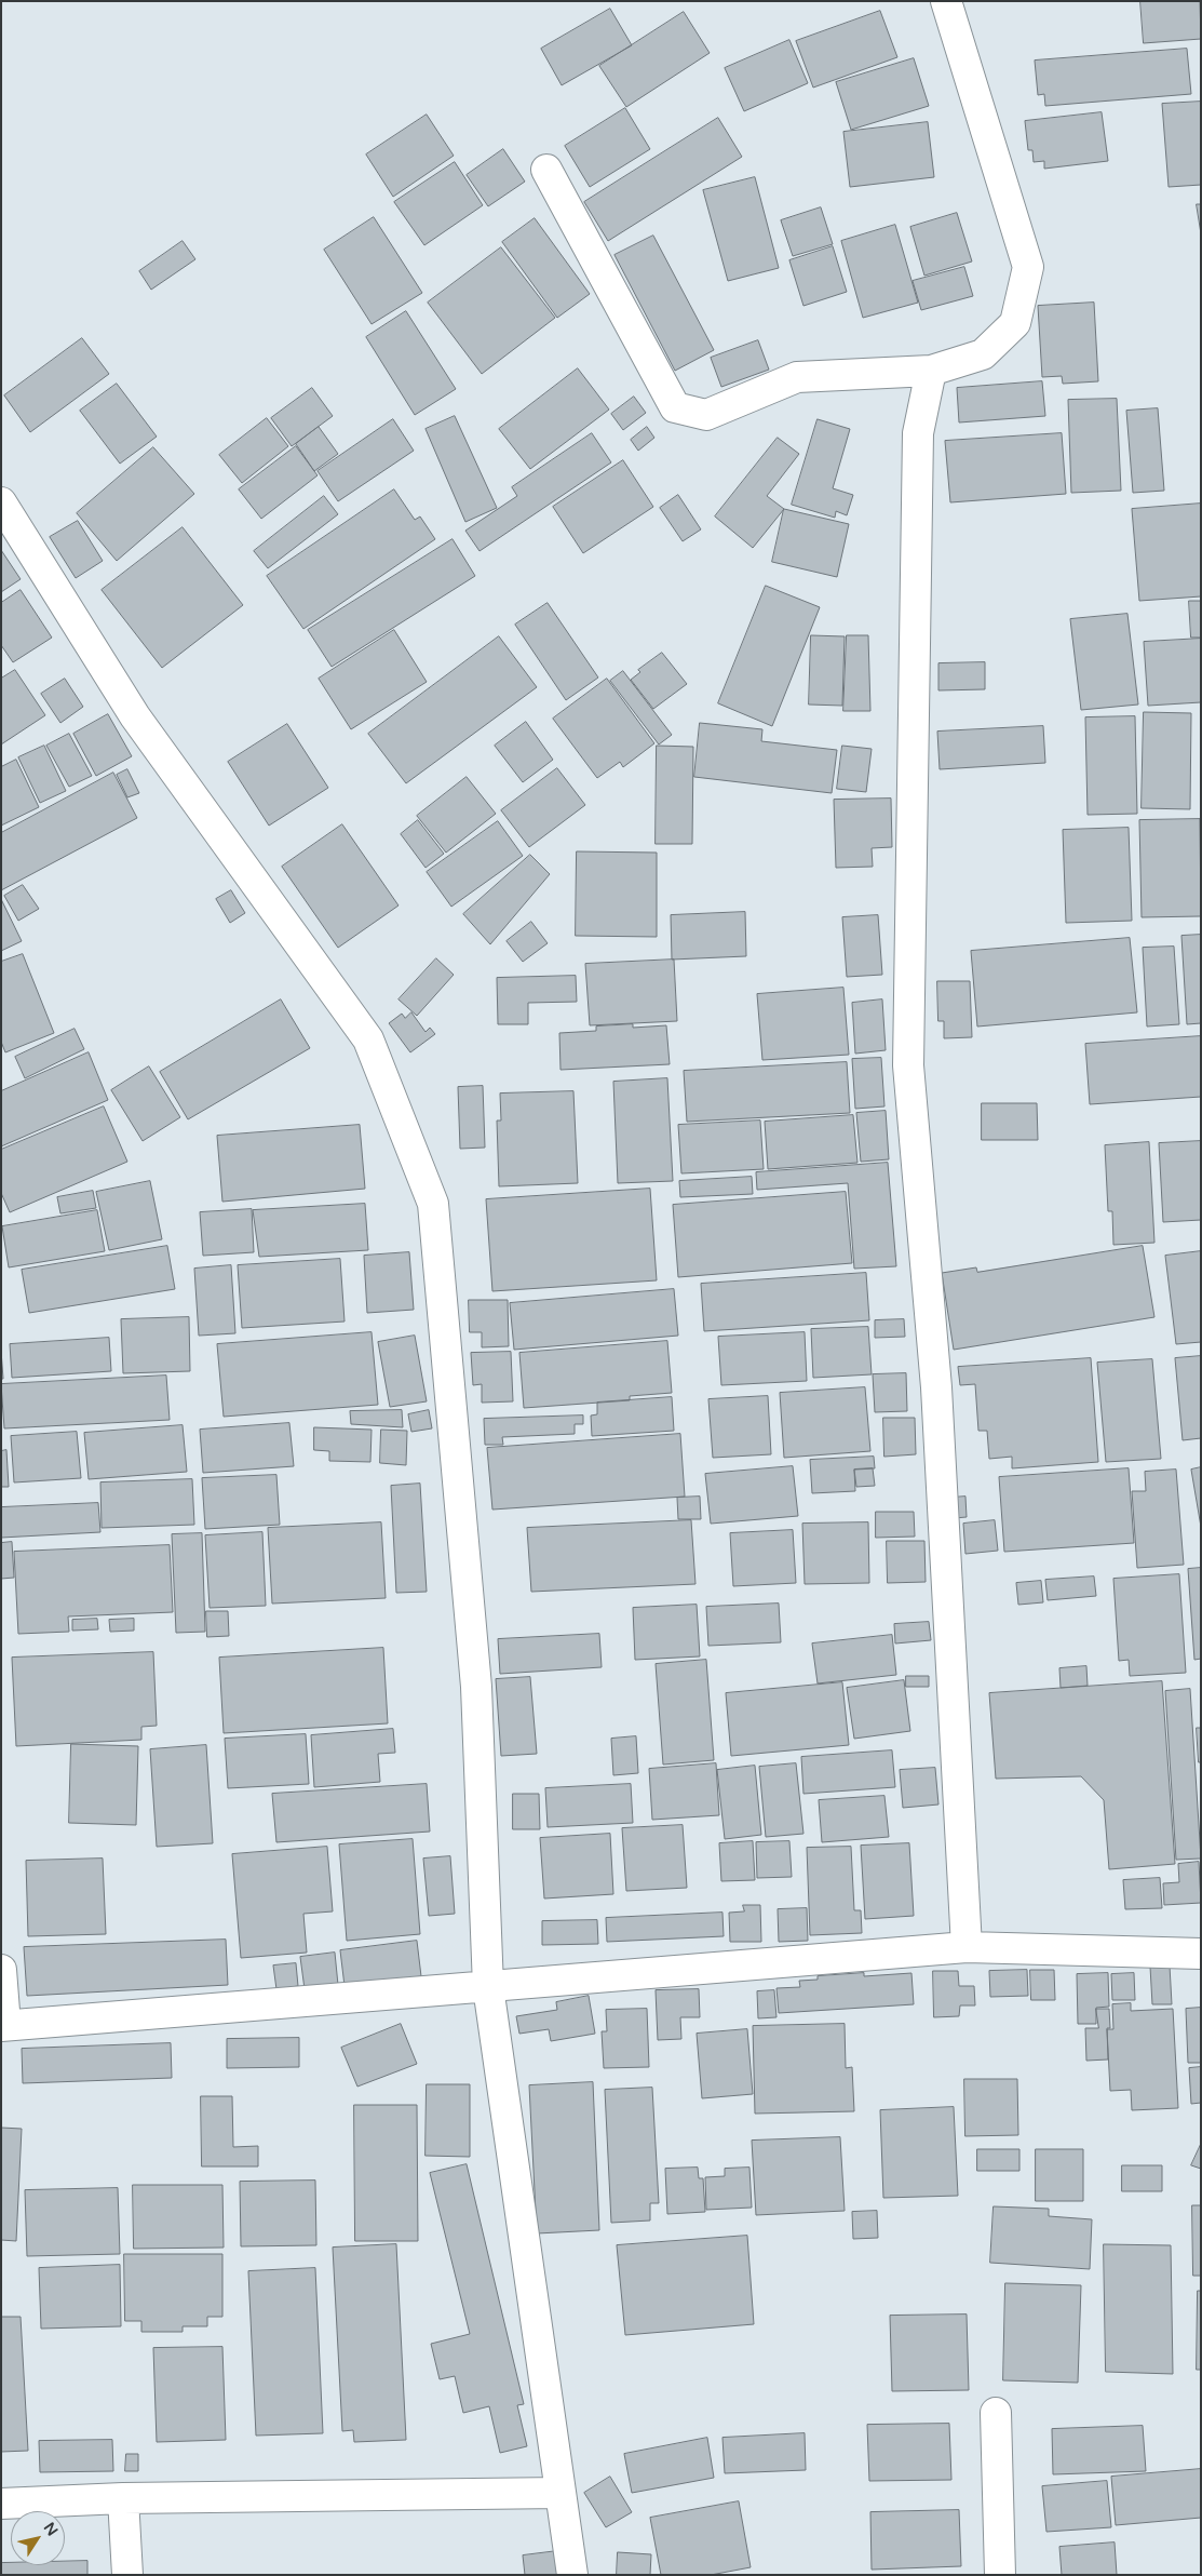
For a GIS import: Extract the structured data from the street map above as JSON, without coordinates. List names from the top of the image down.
{
  "north": "top right"
}
